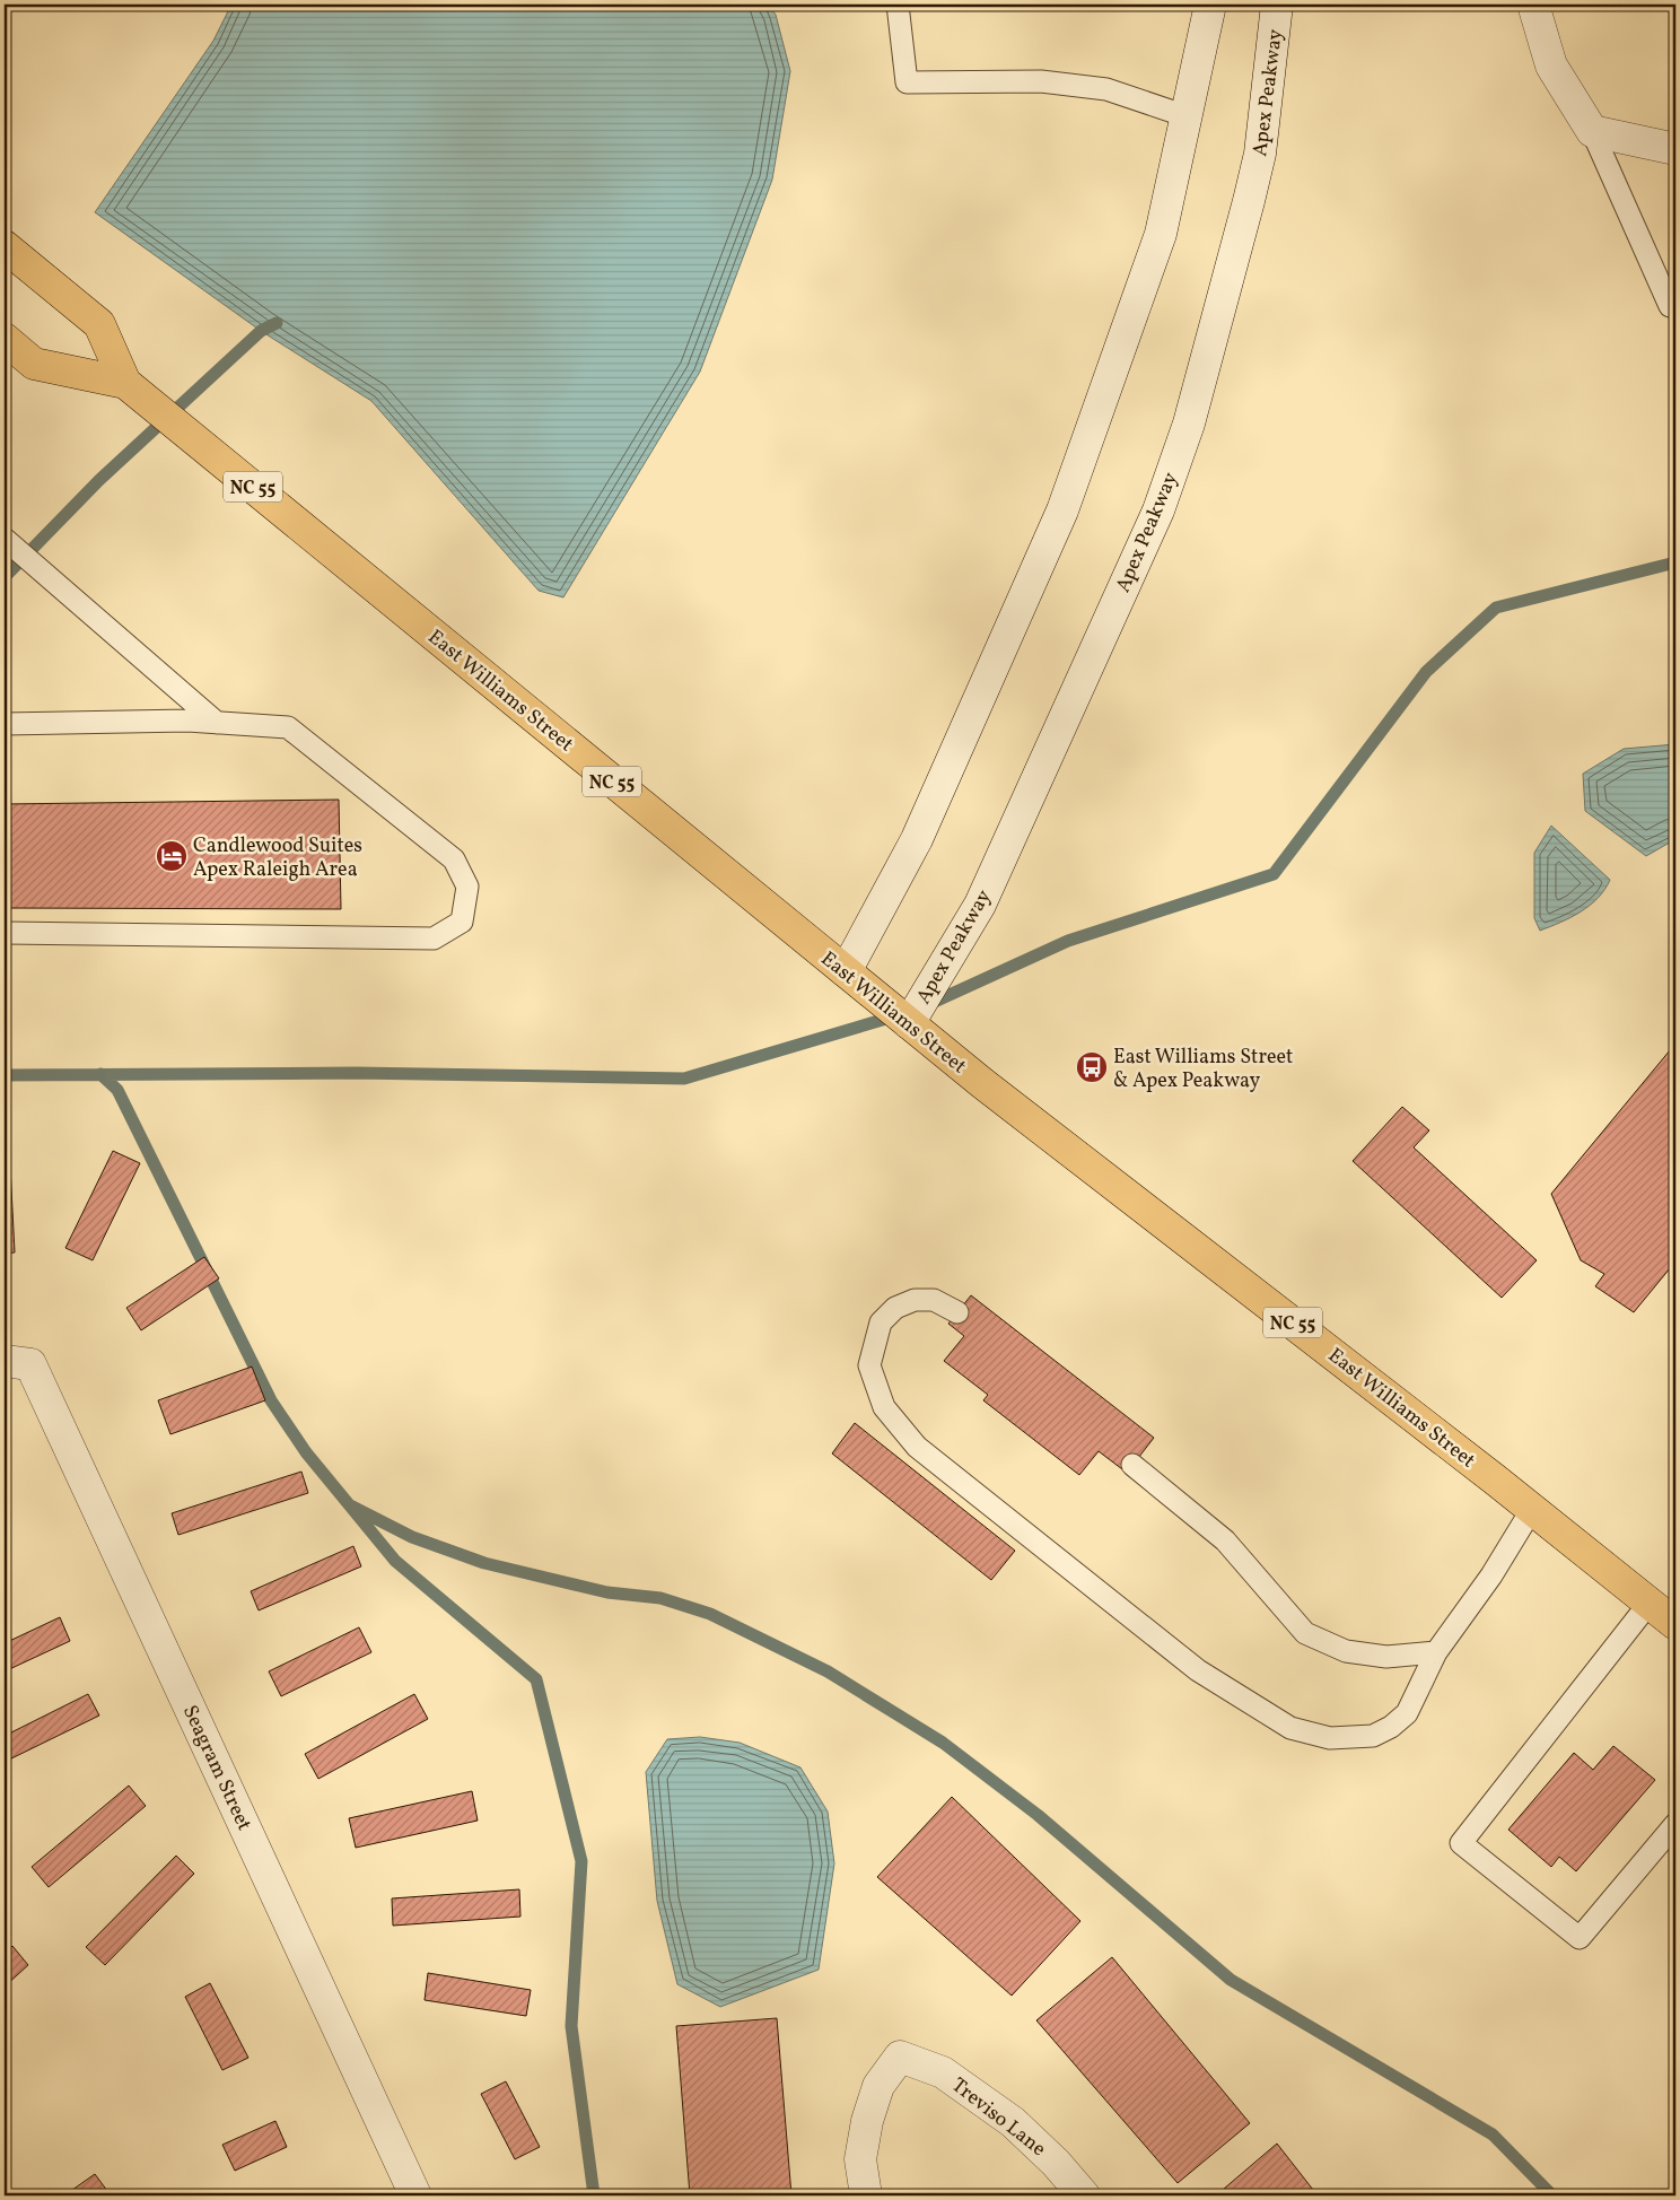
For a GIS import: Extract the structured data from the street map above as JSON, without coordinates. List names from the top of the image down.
{
  "streets": {
    "main road": [
      "Apex Peakway",
      "NC 55",
      "East Williams Street",
      "Seagram Street",
      "Treviso Lane"
    ]
  },
  "crossings": [
    ["Apex Peakway", "East Williams Street"]
  ],
  "places": {
    "hotel": ["Candlewood Suites Apex Raleigh Area"],
    "bus stop": ["East Williams Street & Apex Peakway"]
  }
}
